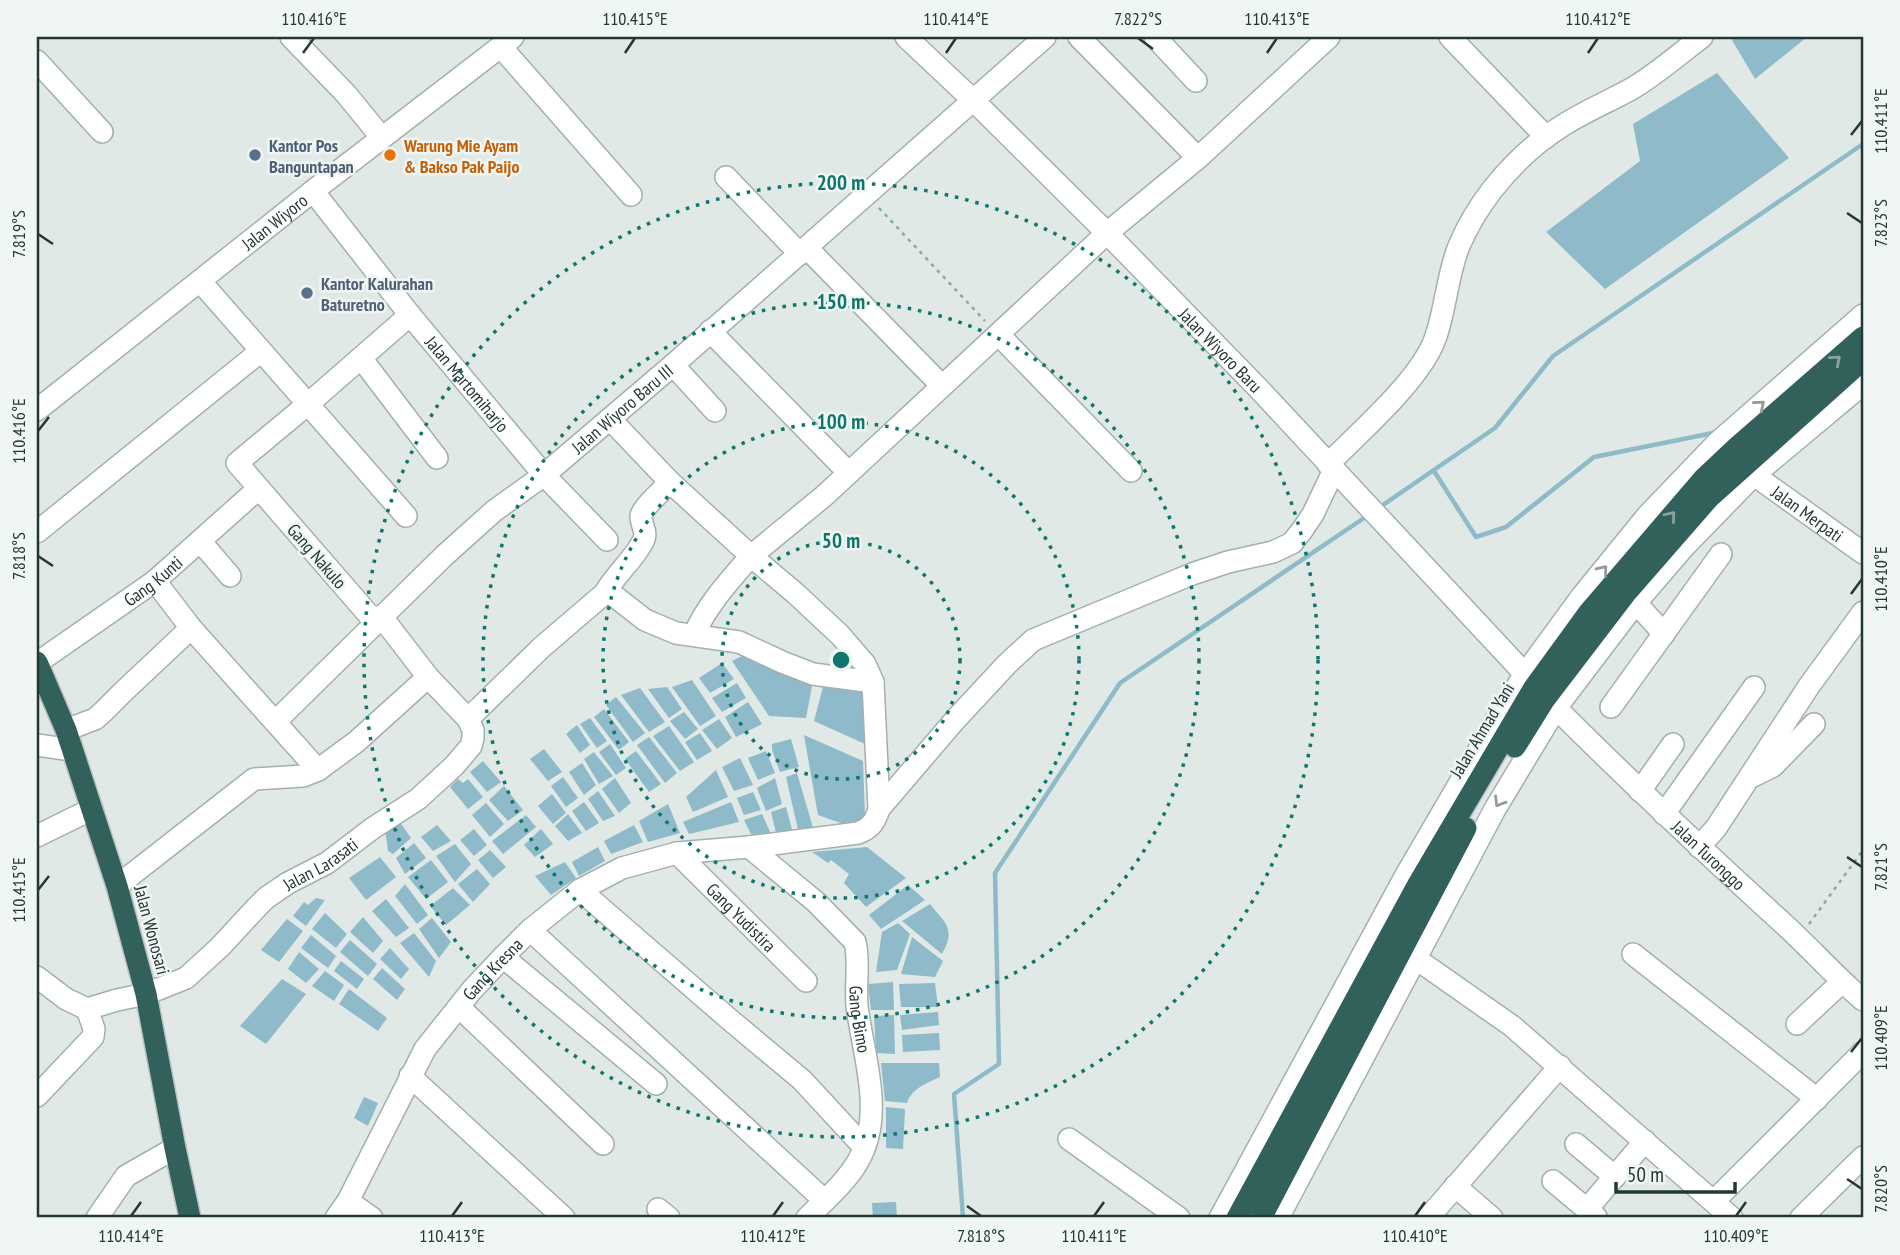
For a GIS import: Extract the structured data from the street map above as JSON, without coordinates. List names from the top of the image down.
{
  "streets": {
    "highway": ["Jalan Ahmad Yani", "Jalan Wonosari"],
    "street": [
      "Jalan Wiyoro",
      "Jalan Wiyoro Baru",
      "Jalan Martomiharjo",
      "Jalan Wiyoro Baru III",
      "Jalan Merpati",
      "Gang Nakulo",
      "Gang Kunti",
      "Jalan Turonggo",
      "Jalan Larasati",
      "Gang Yudistira",
      "Gang Kresna",
      "Gang Bimo"
    ]
  },
  "crossings": [
    ["Jalan Wiyoro", "Jalan Martomiharjo"],
    ["Jalan Wiyoro Baru", "Jalan Wiyoro Baru III"],
    ["Jalan Martomiharjo", "Jalan Wiyoro Baru III"],
    ["Jalan Wiyoro Baru III", "Gang Nakulo"],
    ["Gang Nakulo", "Gang Kunti"],
    ["Gang Nakulo", "Jalan Larasati"],
    ["Gang Kunti", "Jalan Wonosari"],
    ["Jalan Larasati", "Jalan Wonosari"],
    ["Gang Yudistira", "Gang Kresna"],
    ["Gang Kresna", "Gang Bimo"]
  ],
  "places": ["Kantor Pos Banguntapan", "Warung Mie Ayam & Bakso Pak Paijo", "Kantor Kalurahan Baturetno"],
  "scale_bar": "50 m",
  "coordinates": [
    "110.416°E",
    "110.415°E",
    "110.414°E",
    "7.822°S",
    "110.413°E",
    "110.412°E",
    "110.411°E",
    "7.823°S",
    "7.819°S",
    "7.818°S",
    "110.410°E",
    "7.821°S",
    "110.409°E",
    "7.820°S"
  ],
  "rings": [
    "200 m",
    "150 m",
    "100 m",
    "50 m"
  ]
}
